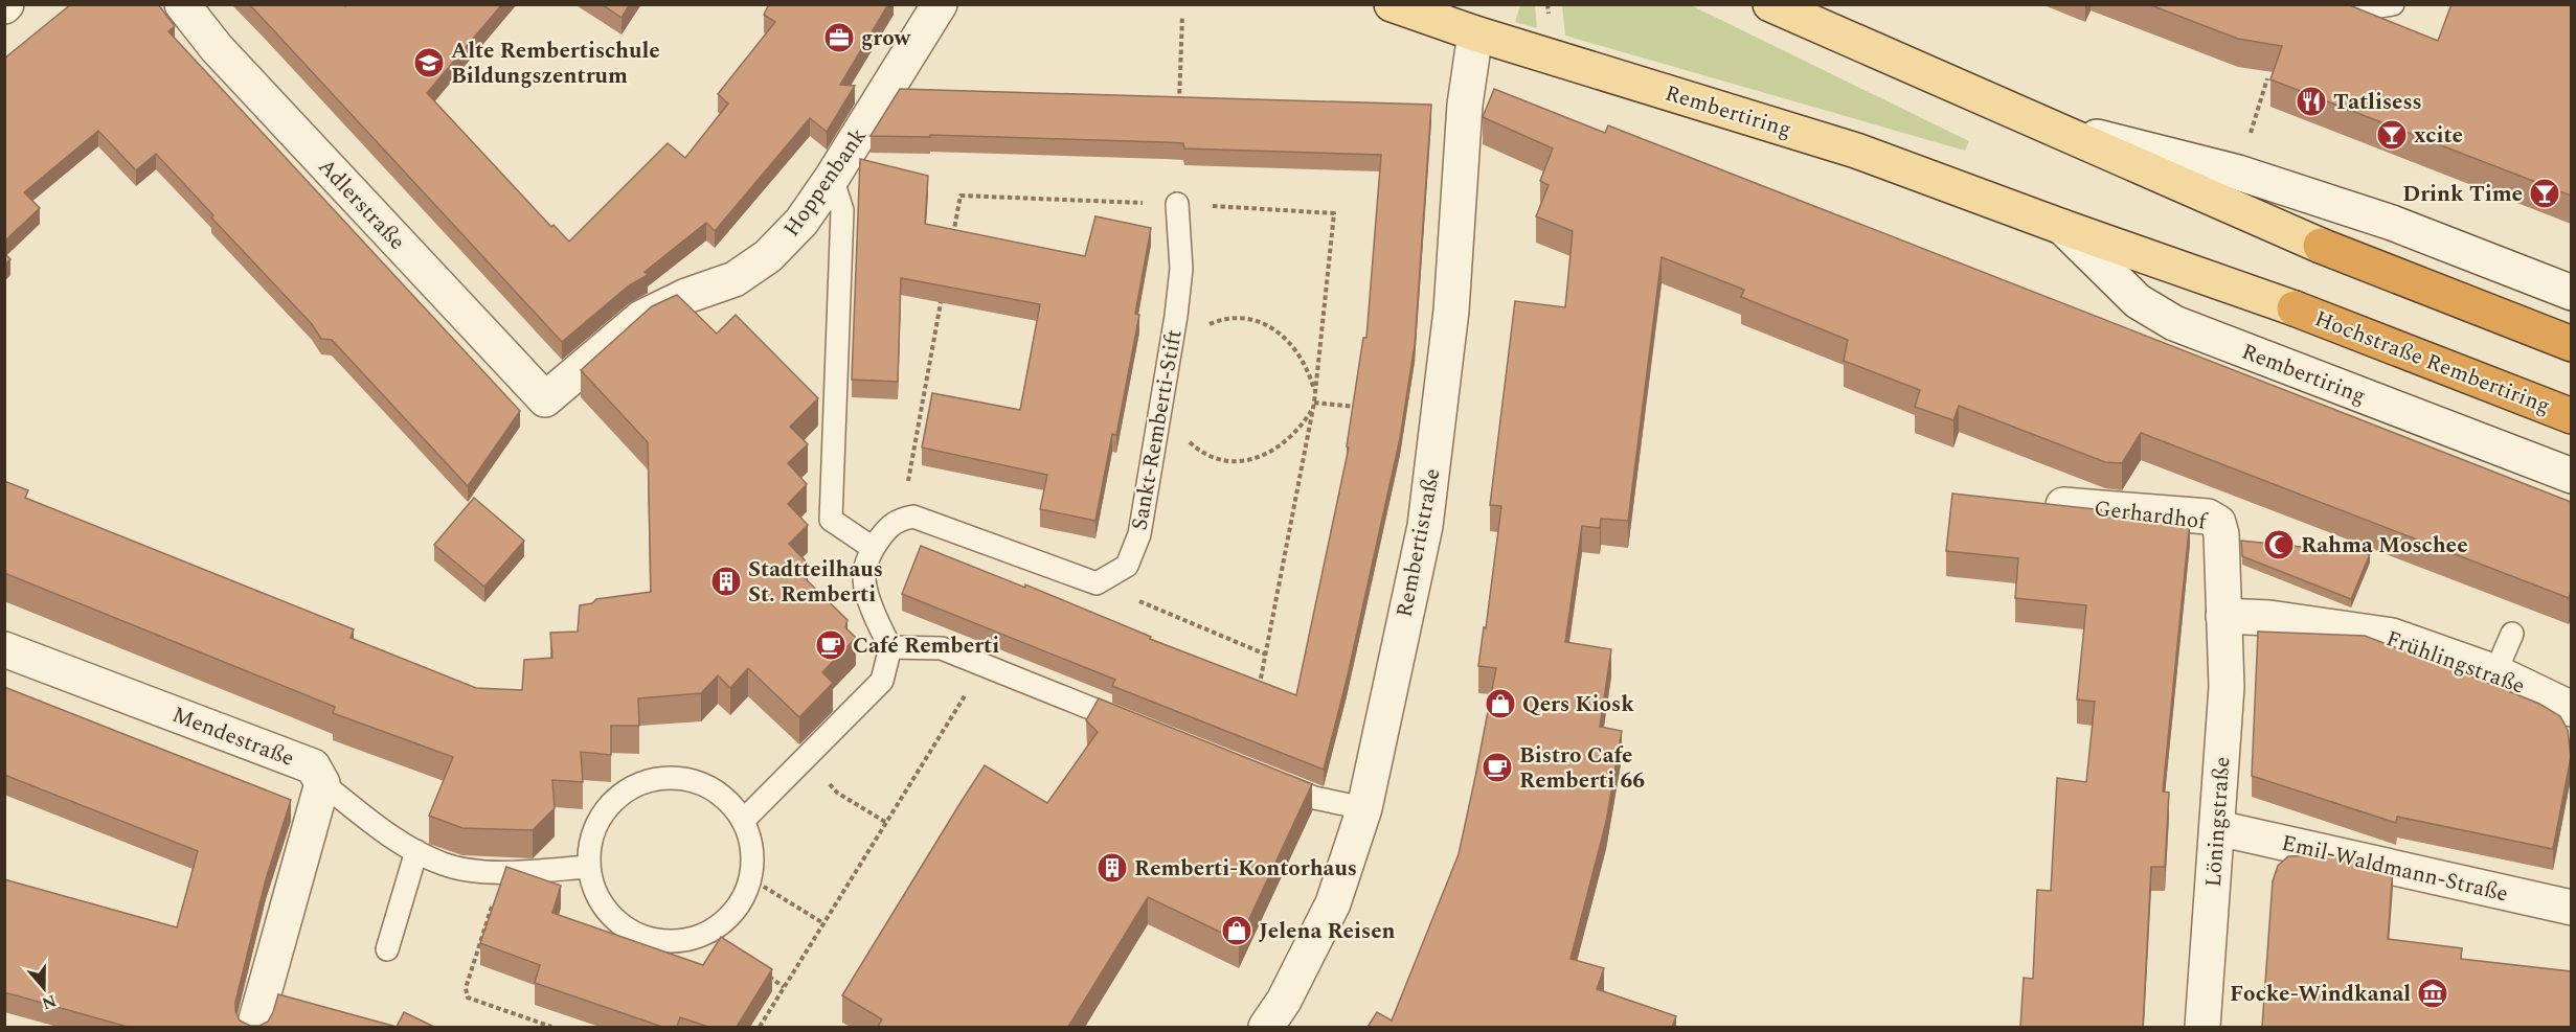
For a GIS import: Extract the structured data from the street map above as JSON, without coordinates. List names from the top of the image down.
{
  "streets": {
    "highway": ["Hochstraße Rembertiring"],
    "main road": ["Rembertiring"],
    "street": [
      "Hoppenbank",
      "Adlerstraße",
      "Gerhardhof",
      "Rembertistraße",
      "Frühlingstraße",
      "Mendestraße",
      "Löningstraße",
      "Emil-Waldmann-Straße"
    ],
    "lane": ["Sankt-Remberti-Stift"]
  },
  "crossings": [
    ["Rembertiring", "Hochstraße Rembertiring"],
    ["Rembertiring", "Rembertistraße"],
    ["Hoppenbank", "Adlerstraße"],
    ["Gerhardhof", "Frühlingstraße"],
    ["Gerhardhof", "Löningstraße"],
    ["Frühlingstraße", "Löningstraße"],
    ["Löningstraße", "Emil-Waldmann-Straße"]
  ],
  "places": {
    "office": ["grow"],
    "school or university": ["Alte Rembertischule Bildungszentrum"],
    "restaurant": ["Tatlisess"],
    "bar": ["xcite", "Drink Time"],
    "mosque": ["Rahma Moschee"],
    "building": ["Stadtteilhaus St. Remberti", "Remberti-Kontorhaus"],
    "cafe": ["Café Remberti", "Bistro Cafe Remberti 66"],
    "shop": ["Qers Kiosk", "Jelena Reisen"],
    "museum": ["Focke-Windkanal"]
  },
  "north": "bottom"
}
